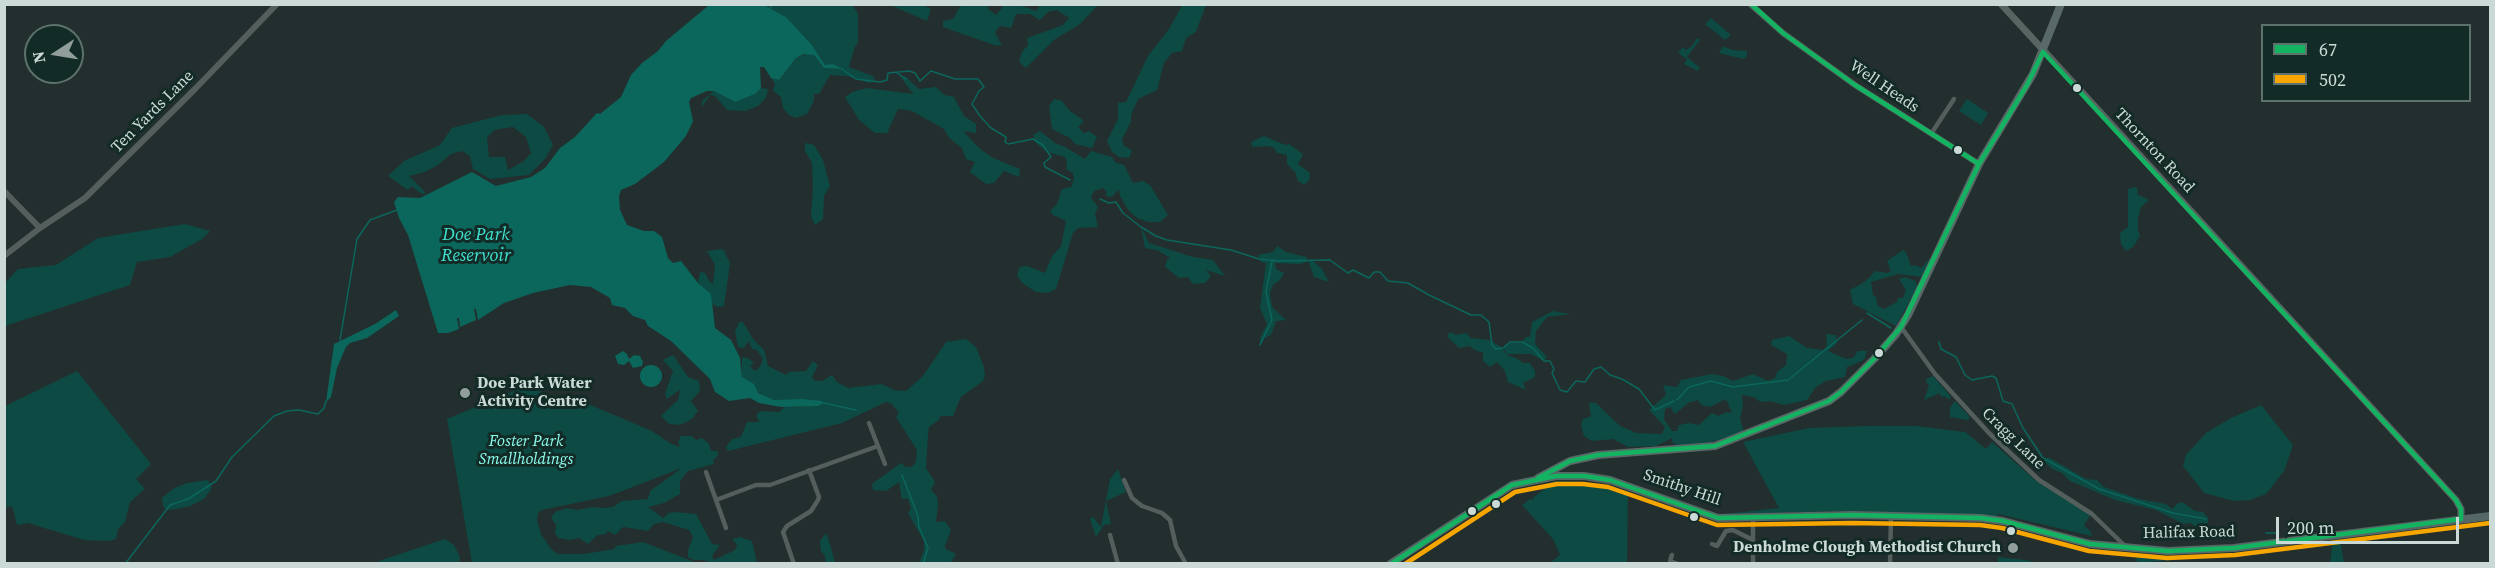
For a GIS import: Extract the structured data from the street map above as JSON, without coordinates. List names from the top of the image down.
{
  "streets": {
    "highway": ["Smithy Hill", "Halifax Road"],
    "main road": ["Thornton Road"],
    "street": ["Well Heads", "Ten Yards Lane", "Cragg Lane"]
  },
  "crossings": [
    ["Thornton Road", "Halifax Road"],
    ["Cragg Lane", "Halifax Road"],
    ["Smithy Hill", "Halifax Road"]
  ],
  "water": ["Doe Park Reservoir"],
  "parks": ["Foster Park Smallholdings"],
  "places": ["Doe Park Water Activity Centre", "Denholme Clough Methodist Church"],
  "lines": ["transit line 67", "transit line 502"],
  "legend": ["67", "502"],
  "scale_bar": "200 m",
  "north": "left"
}
